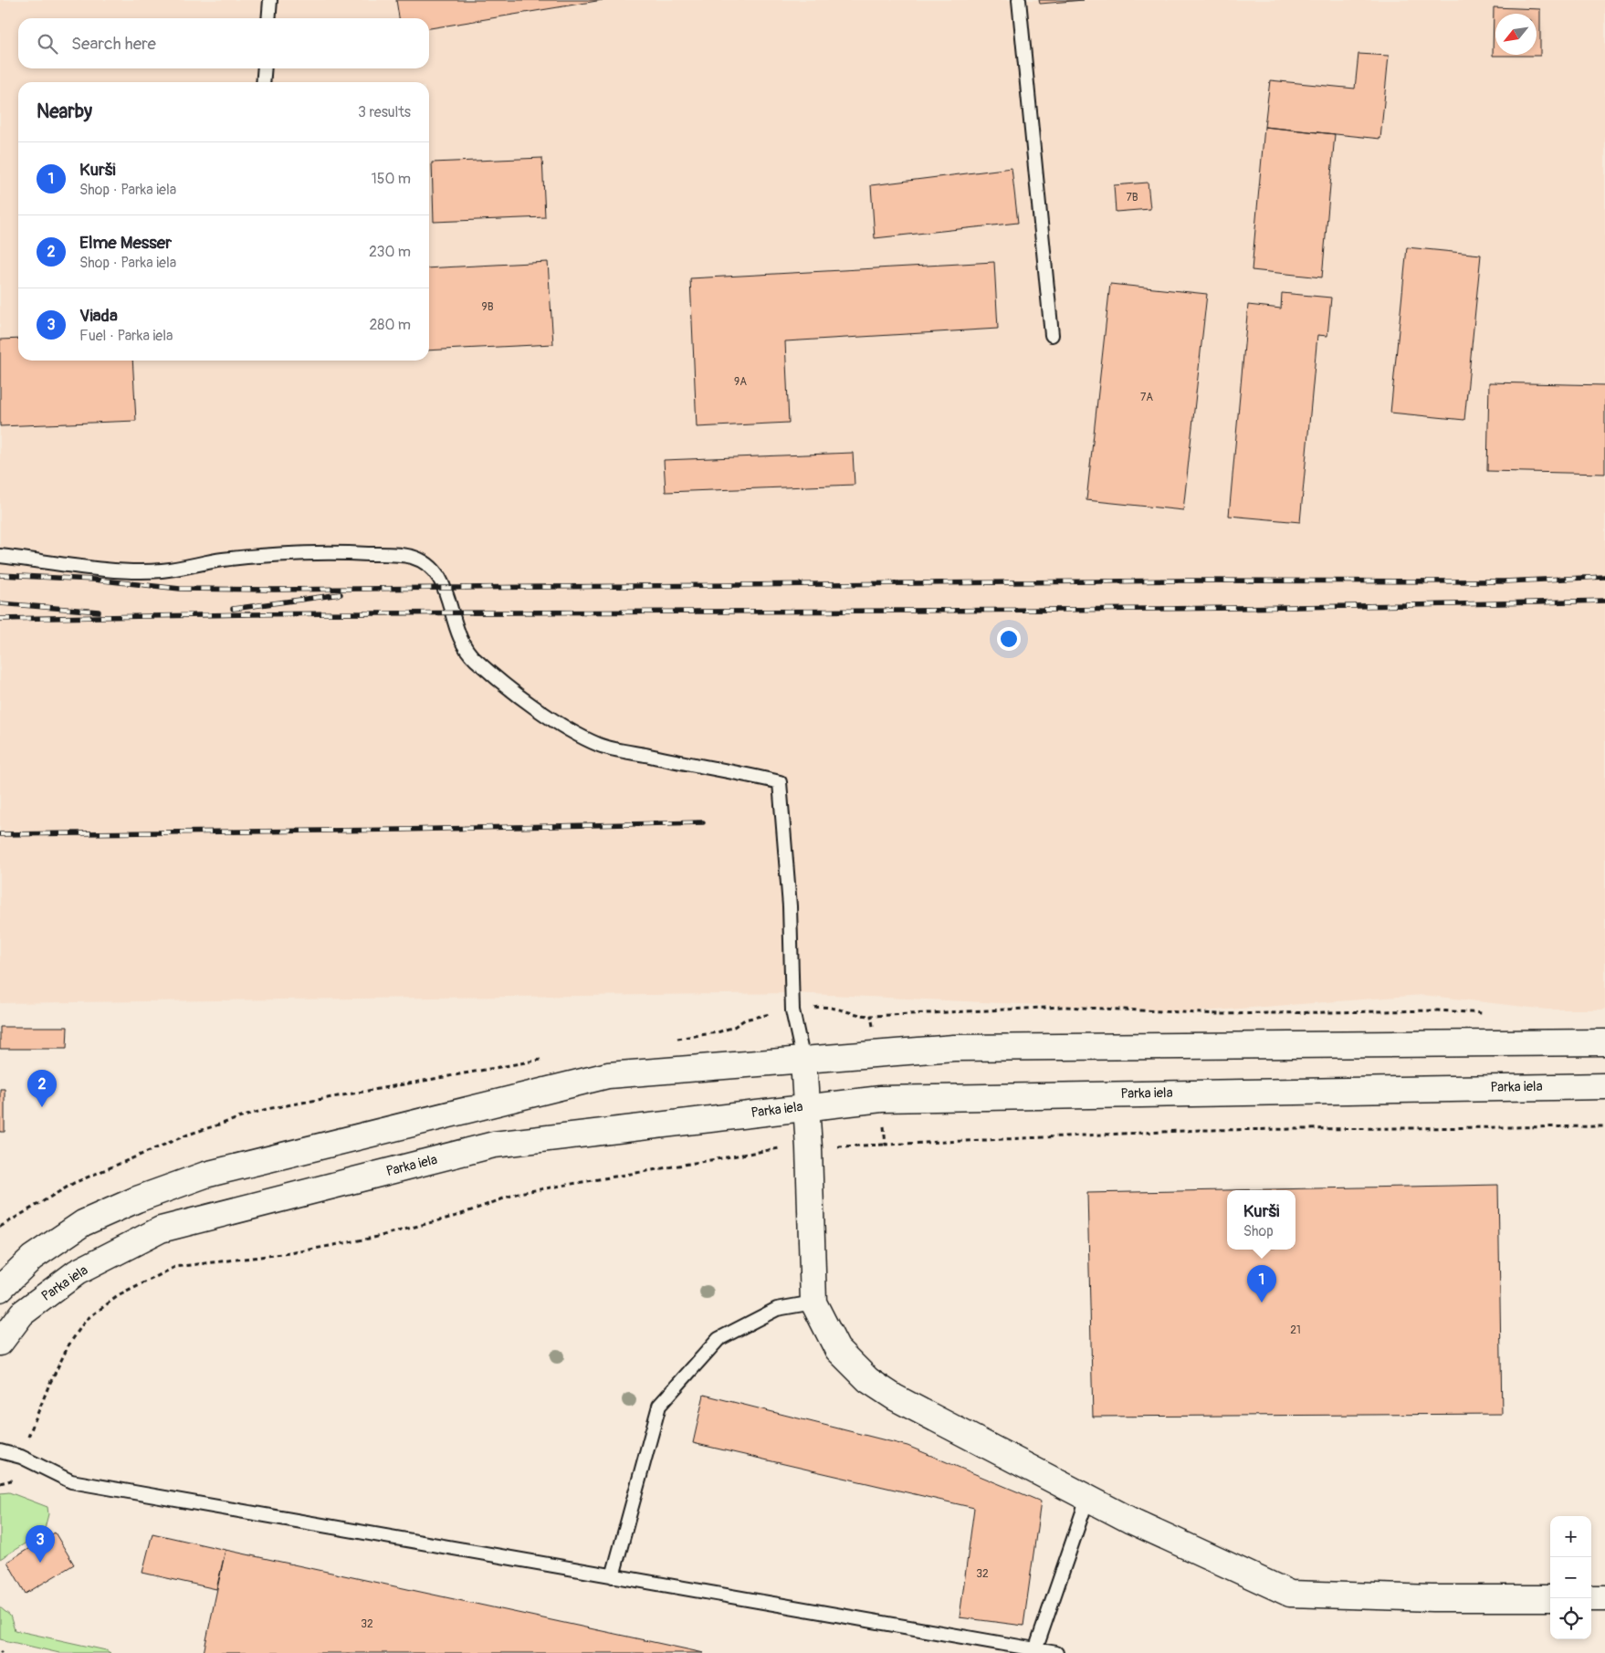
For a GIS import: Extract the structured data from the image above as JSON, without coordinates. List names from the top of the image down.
{
  "streets": {
    "main road": ["Parka iela"]
  },
  "house_numbers": [
    "7B",
    "9B",
    "9A",
    "7A",
    "21",
    "32",
    "32"
  ],
  "north": "bottom left",
  "page": {
    "search": "Search here",
    "heading": ["Nearby", "3 results"],
    "list": [
      {
        "mark": "1",
        "name": "Kurši",
        "note": "Shop · Parka iela",
        "value": "150 m"
      },
      {
        "mark": "2",
        "name": "Elme Messer",
        "note": "Shop · Parka iela",
        "value": "230 m"
      },
      {
        "mark": "3",
        "name": "Viada",
        "note": "Fuel · Parka iela",
        "value": "280 m"
      }
    ],
    "pins": ["2", "1", "3"],
    "popup": ["Kurši", "Shop"],
    "map_buttons": ["+", "−"]
  }
}
